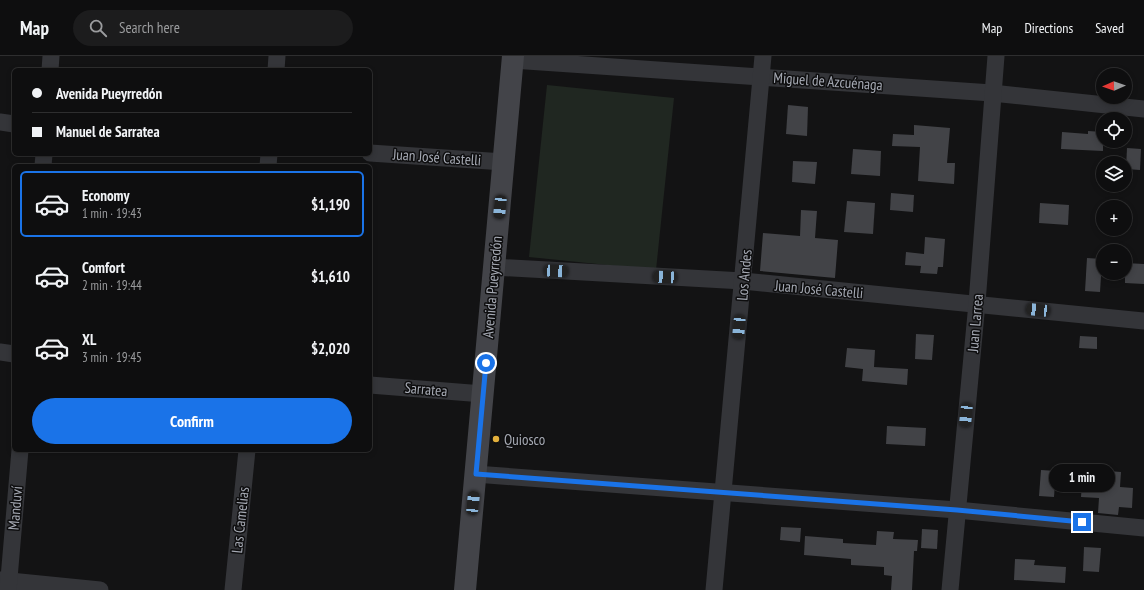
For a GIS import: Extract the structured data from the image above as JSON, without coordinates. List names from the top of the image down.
{
  "streets": {
    "main road": ["Avenida Pueyrredón"],
    "street": [
      "Miguel de Azcuénaga",
      "Juan José Castelli",
      "Los Andes",
      "Juan Larrea",
      "Sarratea",
      "Manduví",
      "Las Camelias"
    ]
  },
  "crossings": [
    ["Miguel de Azcuénaga", "Los Andes"],
    ["Miguel de Azcuénaga", "Avenida Pueyrredón"],
    ["Miguel de Azcuénaga", "Juan Larrea"],
    ["Juan José Castelli", "Los Andes"],
    ["Juan José Castelli", "Avenida Pueyrredón"],
    ["Juan José Castelli", "Juan Larrea"],
    ["Avenida Pueyrredón", "Sarratea"]
  ],
  "places": ["Quiosco"],
  "north": "left",
  "page": {
    "header": "Map",
    "search": "Search here",
    "nav": ["Map", "Directions", "Saved"],
    "map_buttons": ["+", "−"],
    "banner": ["Avenida Pueyrredón", "Manuel de Sarratea"],
    "list": [
      {
        "name": "Economy",
        "note": "1 min · 19:43",
        "value": "$1,190"
      },
      {
        "name": "Comfort",
        "note": "2 min · 19:44",
        "value": "$1,610"
      },
      {
        "name": "XL",
        "note": "3 min · 19:45",
        "value": "$2,020"
      }
    ],
    "buttons": "Confirm",
    "bubble": "1 min"
  }
}
